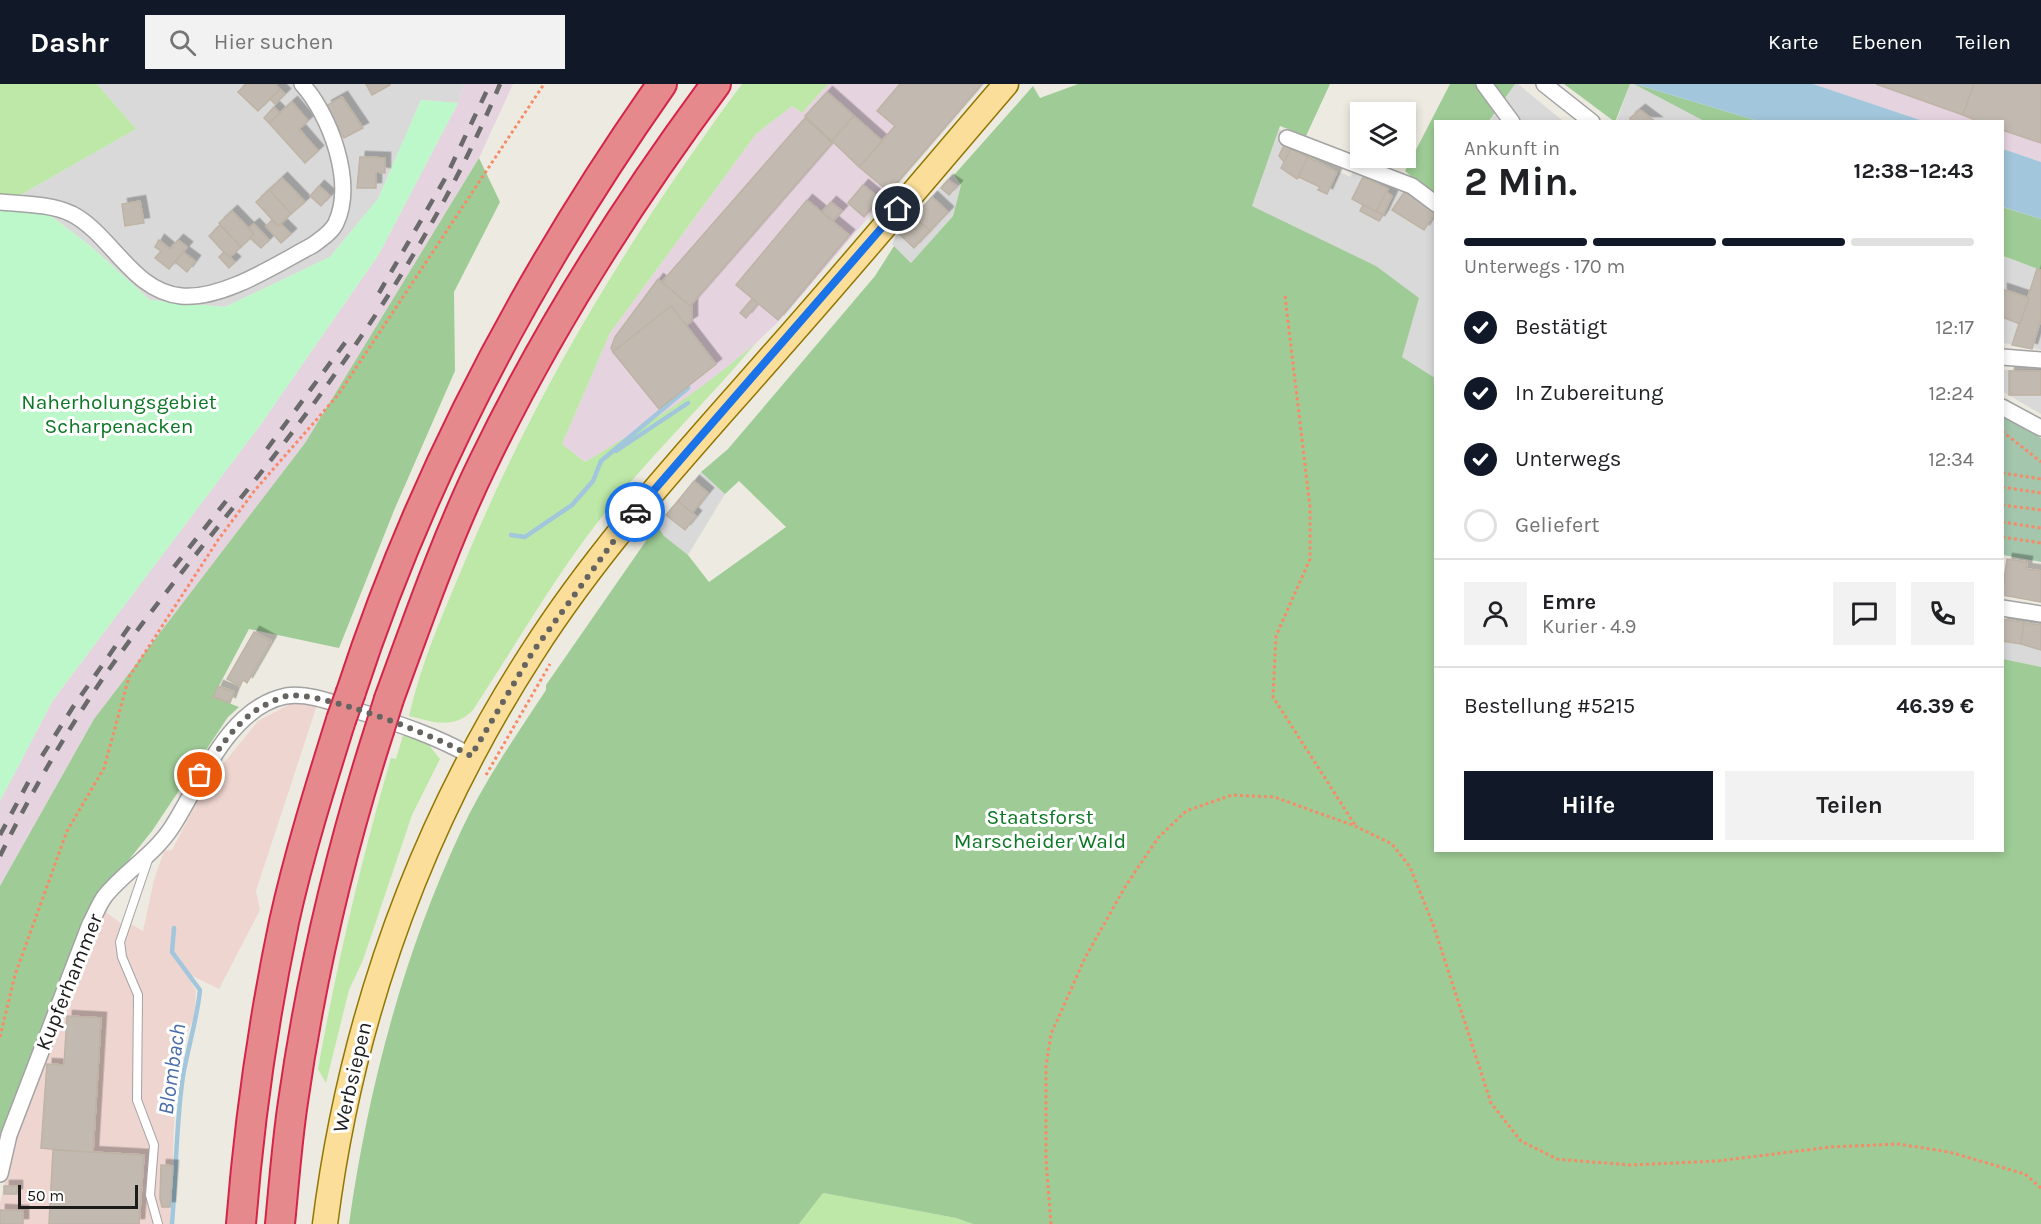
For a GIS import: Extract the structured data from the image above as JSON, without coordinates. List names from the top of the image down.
{
  "streets": {
    "main road": ["Werbsiepen"],
    "street": ["Kupferhammer"]
  },
  "crossings": [
    ["Kupferhammer", "Werbsiepen"]
  ],
  "water": ["Blombach"],
  "parks": ["Naherholungsgebiet Scharpenacken", "Staatsforst Marscheider Wald"],
  "scale_bar": "50 m",
  "page": {
    "header": "Dashr",
    "search": "Hier suchen",
    "nav": ["Karte", "Ebenen", "Teilen"],
    "heading": ["2 Min.", "Ankunft in", "12:38–12:43"],
    "panel": [
      "Emre",
      "Kurier · 4.9",
      "Bestellung #5215",
      "46.39 €"
    ],
    "bar": "Unterwegs · 170 m",
    "list": [
      ["Bestätigt", "12:17"],
      ["In Zubereitung", "12:24"],
      ["Unterwegs", "12:34"],
      "Geliefert"
    ],
    "buttons": ["Hilfe", "Teilen"],
    "scale": "50 m"
  }
}
